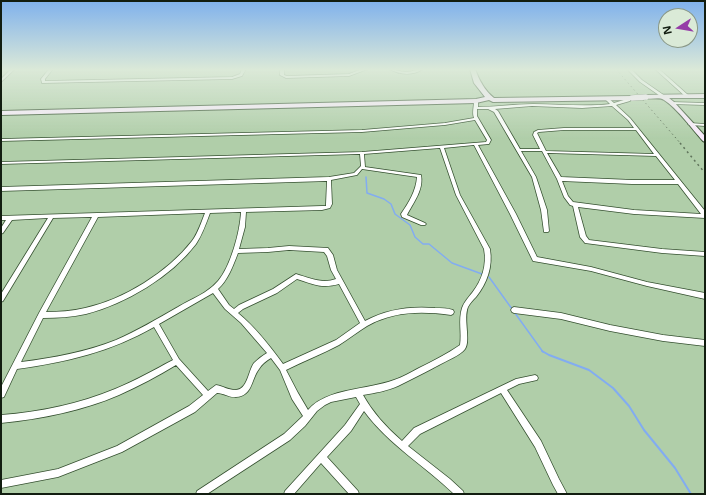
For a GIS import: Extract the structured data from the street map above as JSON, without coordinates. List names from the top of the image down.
{
  "north": "left"
}
